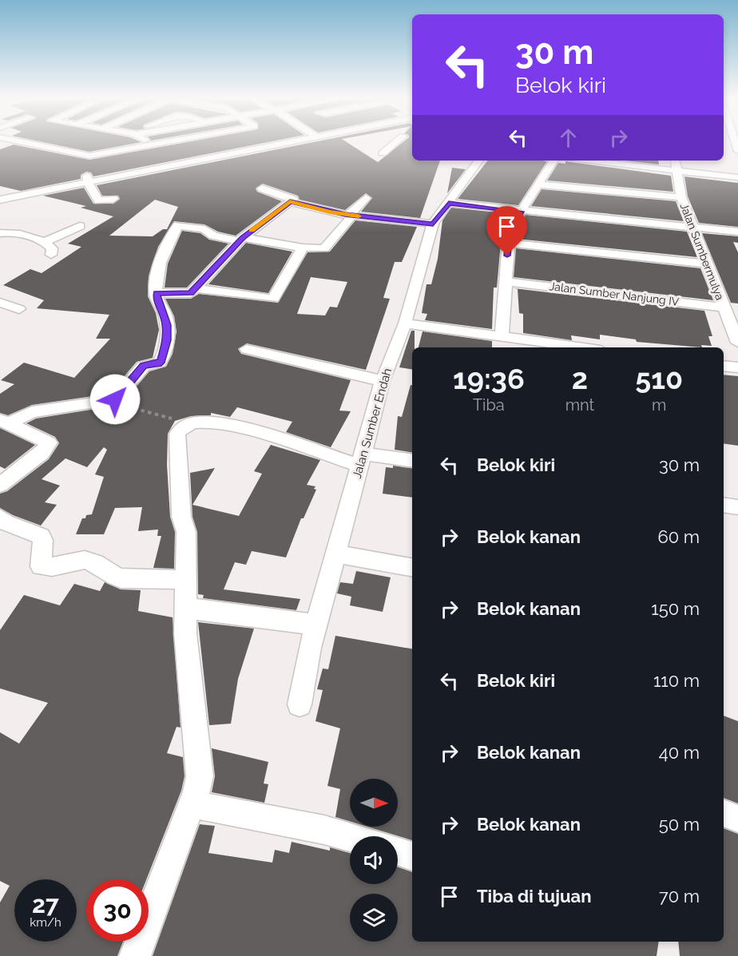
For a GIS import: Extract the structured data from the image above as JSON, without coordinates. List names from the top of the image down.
{
  "streets": {
    "street": ["Jalan Sumbermulya", "Jalan Sumber Nanjung IV", "Jalan Sumber Endah"]
  },
  "crossings": [
    ["Jalan Sumbermulya", "Jalan Sumber Nanjung IV"]
  ],
  "north": "right",
  "page": {
    "turn": ["30 m", "Belok kiri"],
    "eta": [
      "19:36",
      "Tiba",
      "2",
      "mnt",
      "510",
      "m"
    ],
    "list": [
      {
        "name": "Belok kiri",
        "value": "30 m"
      },
      {
        "name": "Belok kanan",
        "value": "60 m"
      },
      {
        "name": "Belok kanan",
        "value": "150 m"
      },
      {
        "name": "Belok kiri",
        "value": "110 m"
      },
      {
        "name": "Belok kanan",
        "value": "40 m"
      },
      {
        "name": "Belok kanan",
        "value": "50 m"
      },
      {
        "name": "Tiba di tujuan",
        "value": "70 m"
      }
    ],
    "speed": "27 km/h",
    "limit": "30"
  }
}
